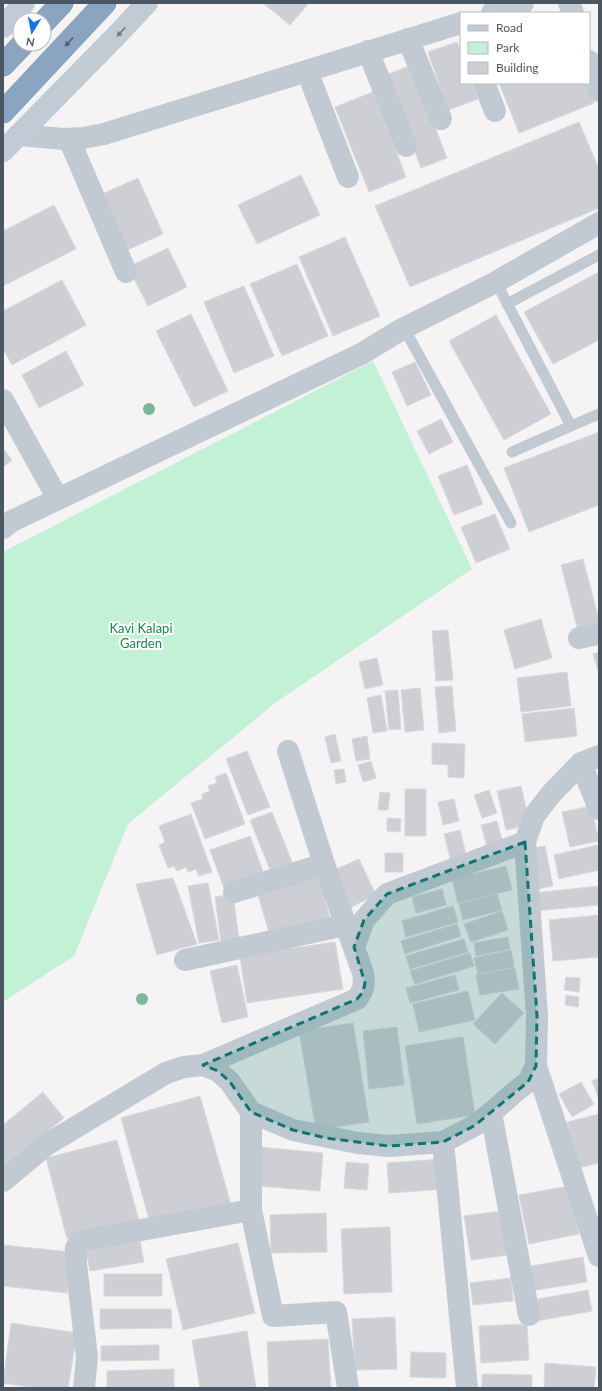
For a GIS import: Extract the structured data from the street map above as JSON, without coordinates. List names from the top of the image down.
{
  "parks": ["Kavi Kalapi Garden"],
  "legend": ["Road", "Park", "Building"],
  "north": "bottom"
}
